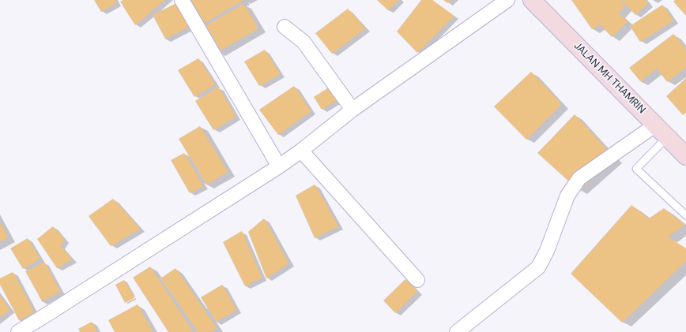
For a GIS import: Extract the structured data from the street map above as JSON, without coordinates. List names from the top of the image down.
{
  "streets": {
    "main road": ["JALAN MH THAMRIN"]
  }
}
